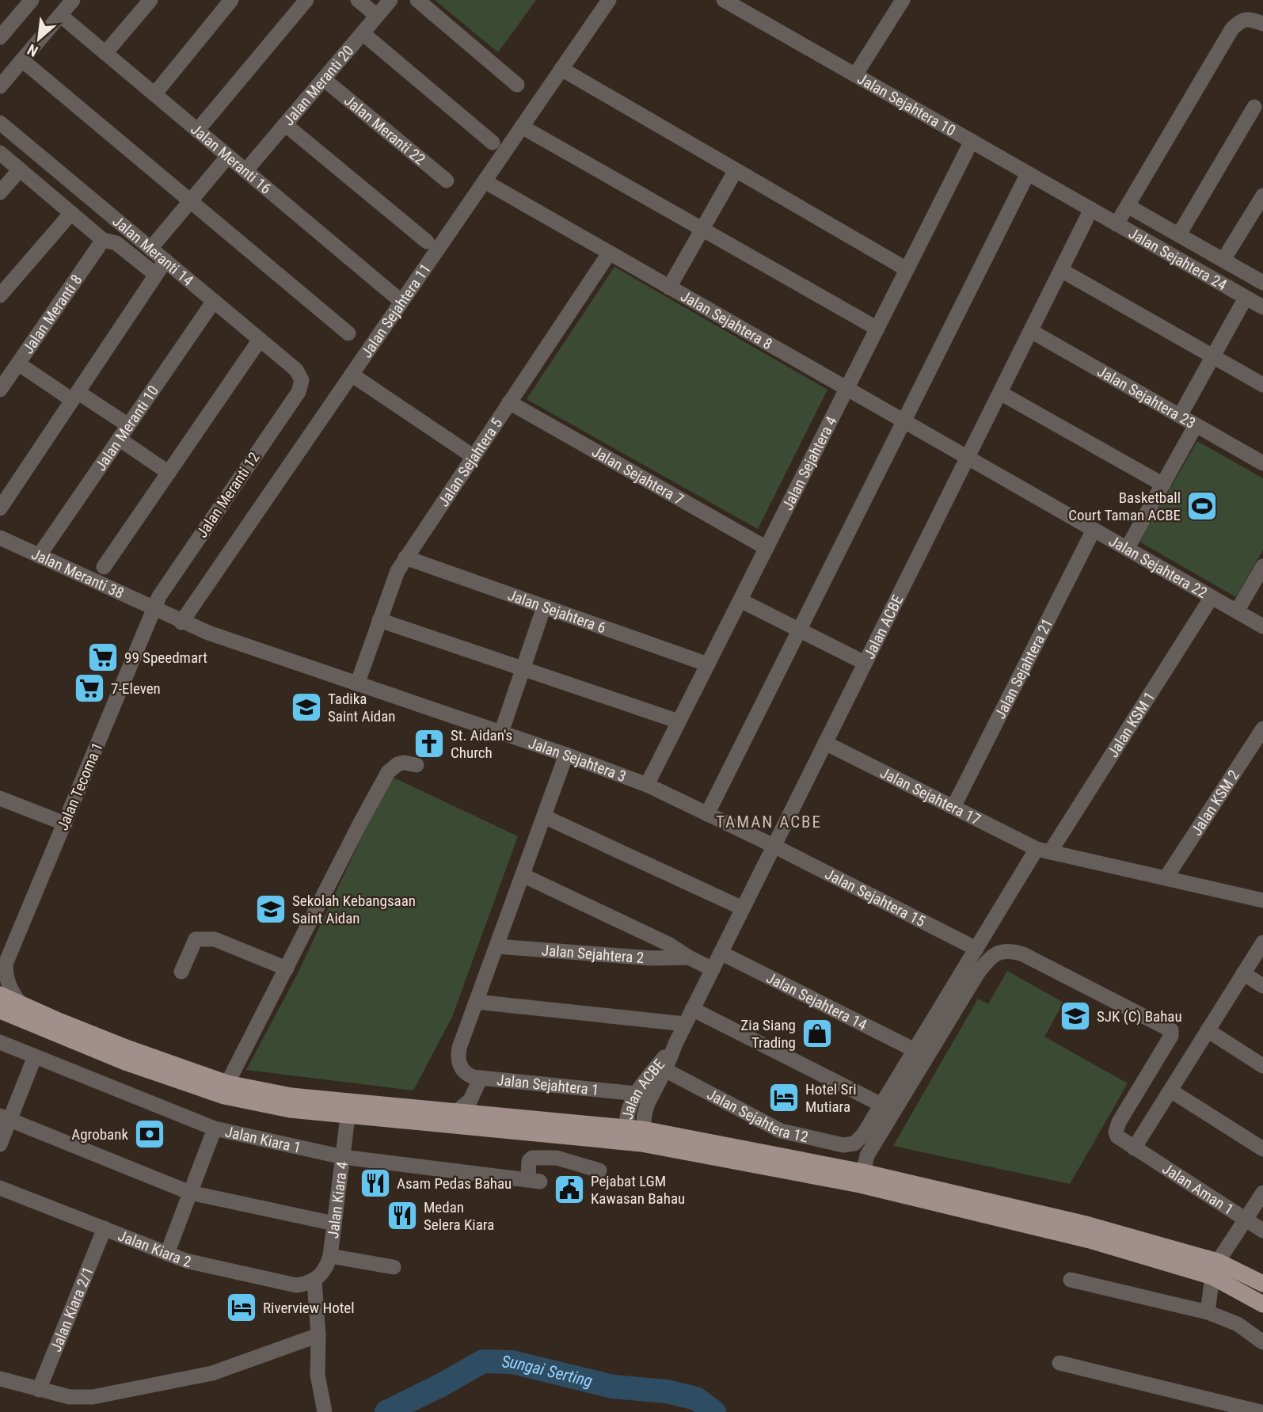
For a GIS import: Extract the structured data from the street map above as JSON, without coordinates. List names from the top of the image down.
{
  "streets": {
    "street": [
      "Jalan Meranti 20",
      "Jalan Sejahtera 10",
      "Jalan Meranti 22",
      "Jalan Meranti 16",
      "Jalan Meranti 14",
      "Jalan Sejahtera 24",
      "Jalan Sejahtera 11",
      "Jalan Meranti 8",
      "Jalan Sejahtera 8",
      "Jalan Sejahtera 23",
      "Jalan Meranti 10",
      "Jalan Sejahtera 5",
      "Jalan Sejahtera 4",
      "Jalan Sejahtera 7",
      "Jalan Meranti 12",
      "Jalan Sejahtera 22",
      "Jalan Meranti 38",
      "Jalan Sejahtera 6",
      "Jalan ACBE",
      "Jalan Sejahtera 21",
      "Jalan KSM 1",
      "Jalan Sejahtera 3",
      "Jalan Tecoma 1",
      "Jalan Sejahtera 17",
      "Jalan KSM 2",
      "Jalan Sejahtera 15",
      "Jalan Sejahtera 2",
      "Jalan Sejahtera 14",
      "Jalan Sejahtera 1",
      "Jalan Sejahtera 12",
      "Jalan Kiara 1",
      "Jalan Aman 1",
      "Jalan Kiara 4",
      "Jalan Kiara 2",
      "Jalan Kiara 2/1"
    ]
  },
  "crossings": [
    ["Jalan Meranti 20", "Jalan Meranti 22"],
    ["Jalan Meranti 20", "Jalan Meranti 16"],
    ["Jalan Sejahtera 10", "Jalan Sejahtera 24"],
    ["Jalan Sejahtera 10", "Jalan Sejahtera 4"],
    ["Jalan Sejahtera 10", "Jalan ACBE"],
    ["Jalan Meranti 16", "Jalan Sejahtera 11"],
    ["Jalan Meranti 14", "Jalan Meranti 10"],
    ["Jalan Meranti 14", "Jalan Meranti 12"],
    ["Jalan Sejahtera 24", "Jalan ACBE"],
    ["Jalan Sejahtera 11", "Jalan Sejahtera 8"],
    ["Jalan Sejahtera 11", "Jalan Sejahtera 3"],
    ["Jalan Sejahtera 8", "Jalan Sejahtera 5"],
    ["Jalan Sejahtera 8", "Jalan Sejahtera 4"],
    ["Jalan Sejahtera 8", "Jalan Sejahtera 22"],
    ["Jalan Sejahtera 8", "Jalan ACBE"],
    ["Jalan Sejahtera 23", "Jalan ACBE"],
    ["Jalan Meranti 10", "Jalan Meranti 38"],
    ["Jalan Sejahtera 5", "Jalan Sejahtera 7"],
    ["Jalan Sejahtera 5", "Jalan Sejahtera 6"],
    ["Jalan Sejahtera 5", "Jalan Sejahtera 3"],
    ["Jalan Sejahtera 4", "Jalan Sejahtera 7"],
    ["Jalan Sejahtera 4", "Jalan Sejahtera 6"],
    ["Jalan Sejahtera 4", "Jalan Sejahtera 3"],
    ["Jalan Meranti 12", "Jalan Meranti 38"],
    ["Jalan Meranti 12", "Jalan Sejahtera 3"],
    ["Jalan Meranti 12", "Jalan Tecoma 1"],
    ["Jalan Sejahtera 22", "Jalan ACBE"],
    ["Jalan Sejahtera 22", "Jalan Sejahtera 21"],
    ["Jalan Sejahtera 22", "Jalan KSM 1"],
    ["Jalan Meranti 38", "Jalan Sejahtera 3"],
    ["Jalan Meranti 38", "Jalan Tecoma 1"],
    ["Jalan ACBE", "Jalan Sejahtera 3"],
    ["Jalan ACBE", "Jalan Sejahtera 17"],
    ["Jalan ACBE", "Jalan Sejahtera 15"],
    ["Jalan ACBE", "Jalan Sejahtera 2"],
    ["Jalan ACBE", "Jalan Sejahtera 14"],
    ["Jalan ACBE", "Jalan Sejahtera 1"],
    ["Jalan ACBE", "Jalan Sejahtera 12"],
    ["Jalan Sejahtera 21", "Jalan Sejahtera 17"],
    ["Jalan KSM 1", "Jalan Sejahtera 17"],
    ["Jalan KSM 1", "Jalan Sejahtera 15"],
    ["Jalan KSM 1", "Jalan Sejahtera 14"],
    ["Jalan KSM 1", "Jalan Sejahtera 12"],
    ["Jalan Sejahtera 3", "Jalan Tecoma 1"],
    ["Jalan Sejahtera 3", "Jalan Sejahtera 15"],
    ["Jalan Sejahtera 17", "Jalan KSM 2"],
    ["Jalan Kiara 1", "Jalan Kiara 4"],
    ["Jalan Kiara 4", "Jalan Kiara 2"],
    ["Jalan Kiara 2", "Jalan Kiara 2/1"]
  ],
  "districts": ["TAMAN ACBE"],
  "water": ["Sungai Serting"],
  "places": {
    "sports": ["Basketball Court Taman ACBE"],
    "supermarket": ["99 Speedmart", "7-Eleven"],
    "school or university": ["Tadika Saint Aidan", "Sekolah Kebangsaan Saint Aidan", "SJK (C) Bahau"],
    "church": ["St. Aidan's Church"],
    "shop": ["Zia Siang Trading"],
    "hotel": ["Hotel Sri Mutiara", "Riverview Hotel"],
    "bank": ["Agrobank"],
    "restaurant": ["Asam Pedas Bahau", "Medan Selera Kiara"],
    "public building": ["Pejabat LGM Kawasan Bahau"]
  },
  "north": "bottom left"
}
